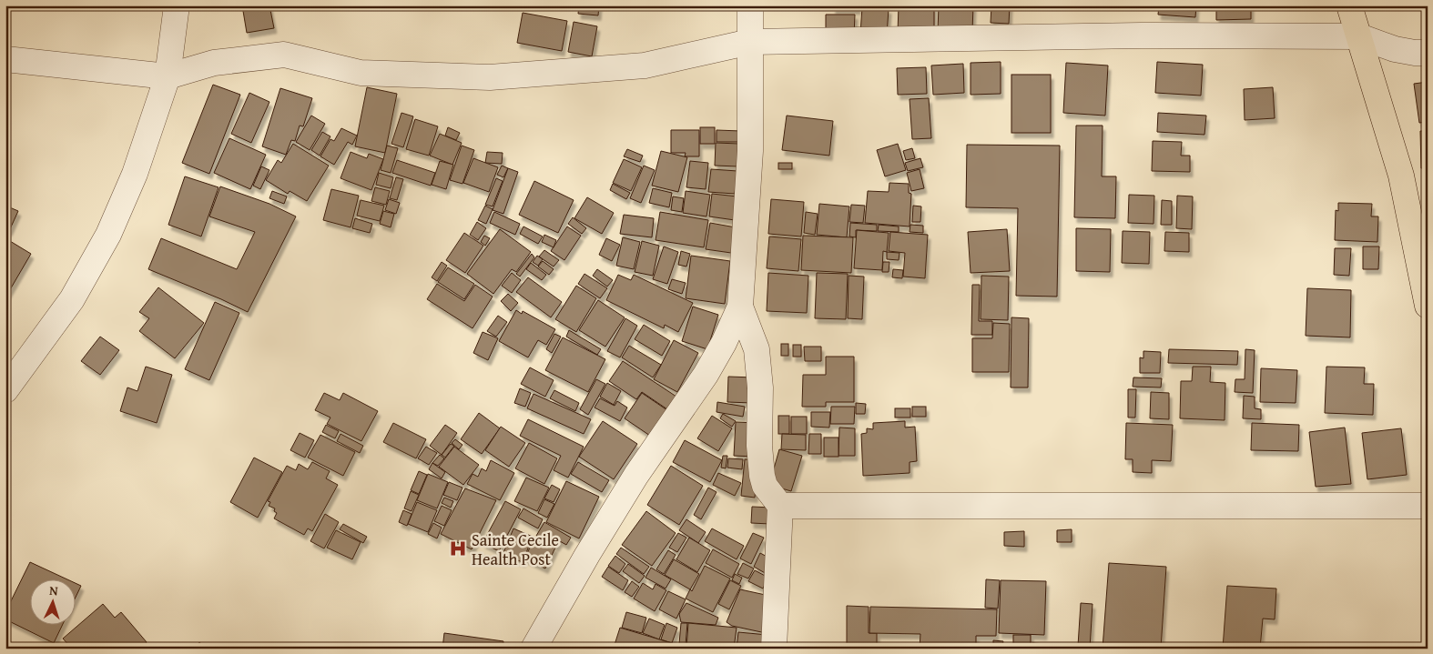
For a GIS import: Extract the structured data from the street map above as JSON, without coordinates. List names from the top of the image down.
{
  "places": {
    "hospital": ["Sainte Cecile Health Post"]
  },
  "north": "top"
}
